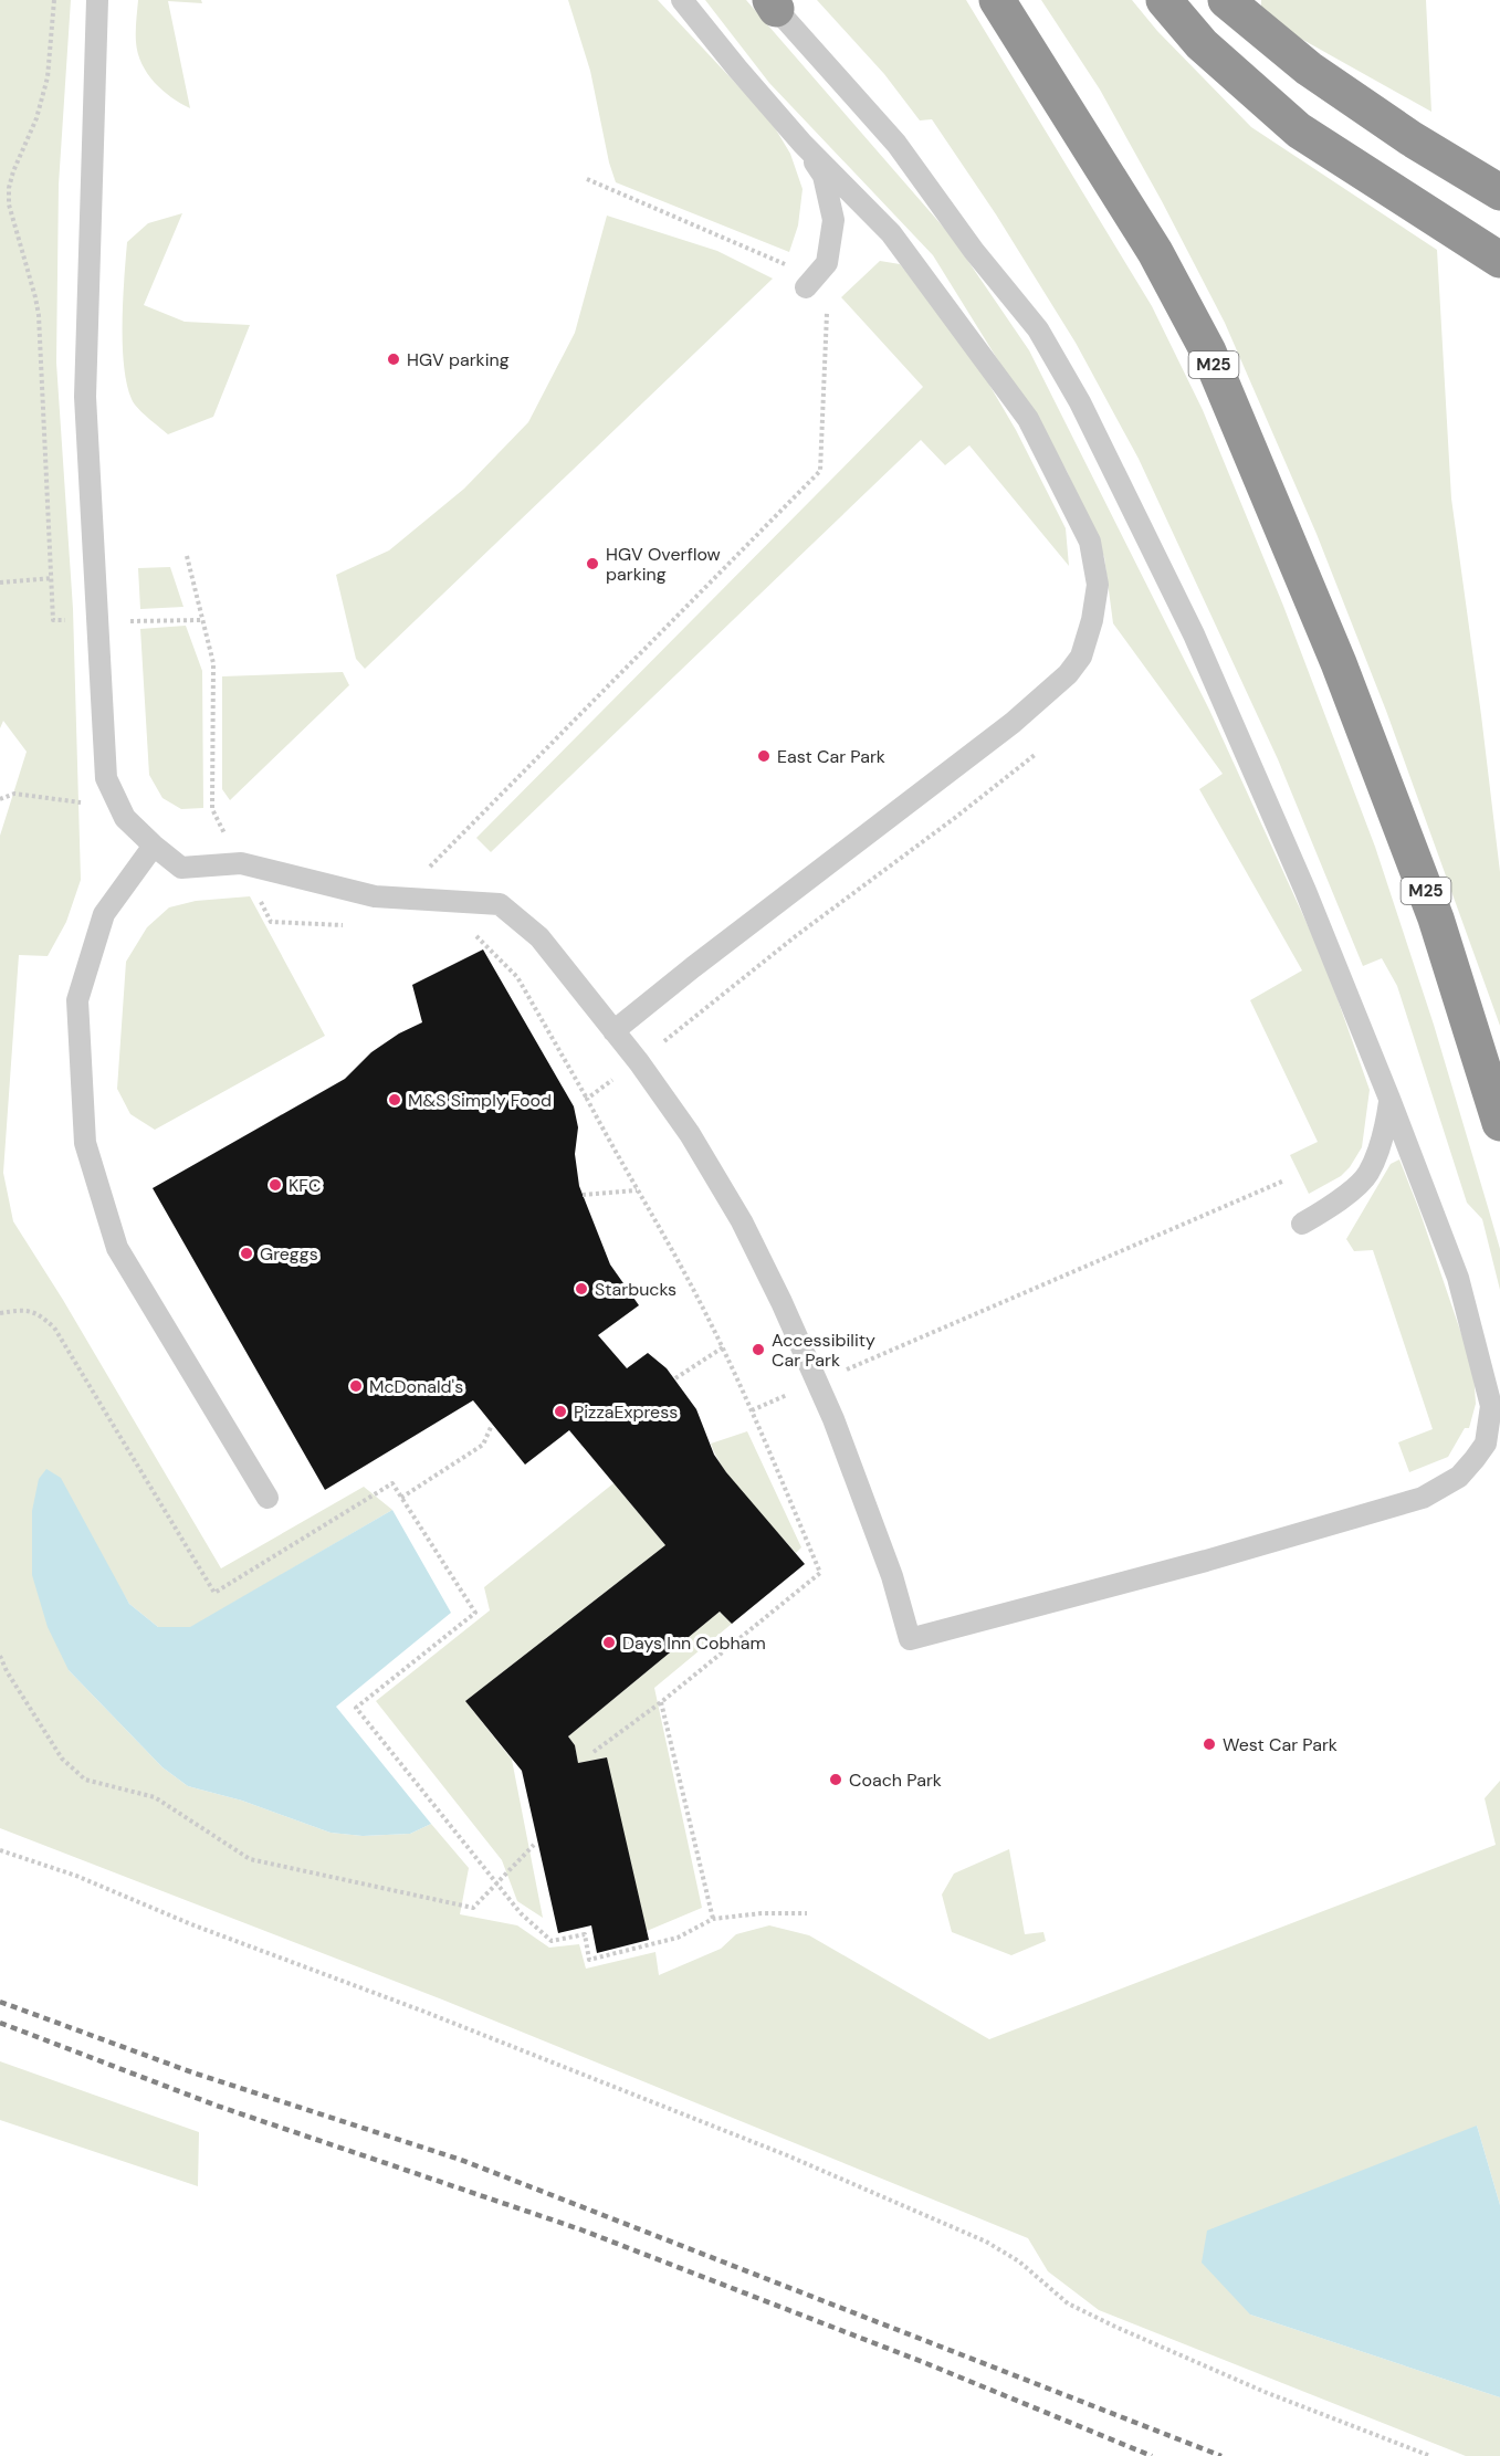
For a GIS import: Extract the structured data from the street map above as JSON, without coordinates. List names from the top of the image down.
{
  "streets": {
    "highway": ["M25"]
  },
  "places": [
    "HGV parking",
    "HGV Overflow parking",
    "East Car Park",
    "M&S Simply Food",
    "KFC",
    "Greggs",
    "Starbucks",
    "Accessibility Car Park",
    "McDonald's",
    "PizzaExpress",
    "Days Inn Cobham",
    "West Car Park",
    "Coach Park"
  ]
}
